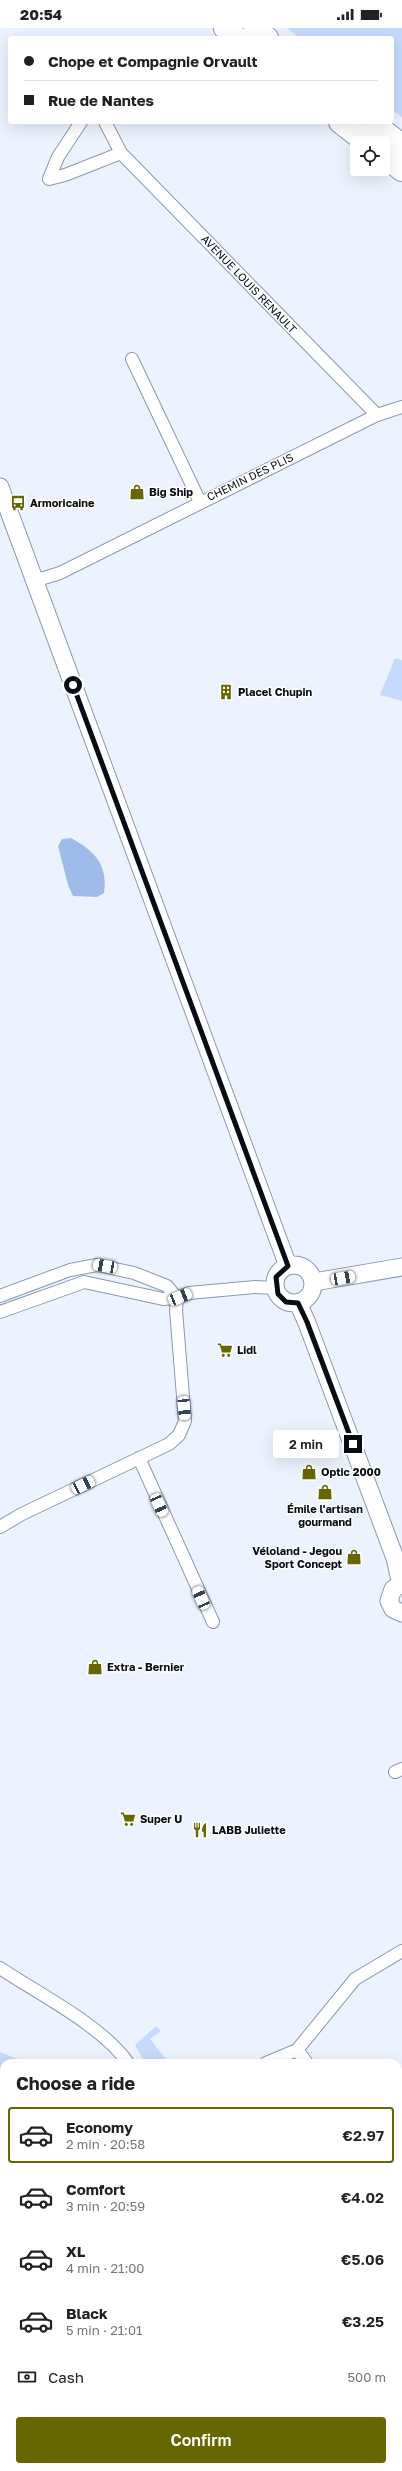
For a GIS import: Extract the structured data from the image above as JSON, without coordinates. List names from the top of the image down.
{
  "streets": {
    "street": ["AVENUE LOUIS RENAULT", "CHEMIN DES PLIS"]
  },
  "crossings": [
    ["AVENUE LOUIS RENAULT", "CHEMIN DES PLIS"]
  ],
  "places": {
    "shop": [
      "Big Ship",
      "Optic 2000",
      "Émile l'artisan gourmand",
      "Véloland - Jegou Sport Concept",
      "Extra - Bernier"
    ],
    "bus stop": ["Armoricaine"],
    "building": ["Placel Chupin"],
    "supermarket": ["Lidl", "Super U"],
    "restaurant": ["LABB Juliette"]
  },
  "page": {
    "status": "20:54",
    "banner": ["Chope et Compagnie Orvault", "Rue de Nantes"],
    "bubble": "2 min",
    "heading": "Choose a ride",
    "list": [
      {
        "name": "Economy",
        "note": "2 min · 20:58",
        "value": "€2.97"
      },
      {
        "name": "Comfort",
        "note": "3 min · 20:59",
        "value": "€4.02"
      },
      {
        "name": "XL",
        "note": "4 min · 21:00",
        "value": "€5.06"
      },
      {
        "name": "Black",
        "note": "5 min · 21:01",
        "value": "€3.25"
      }
    ],
    "pay": ["Cash", "500 m"],
    "buttons": "Confirm"
  }
}
